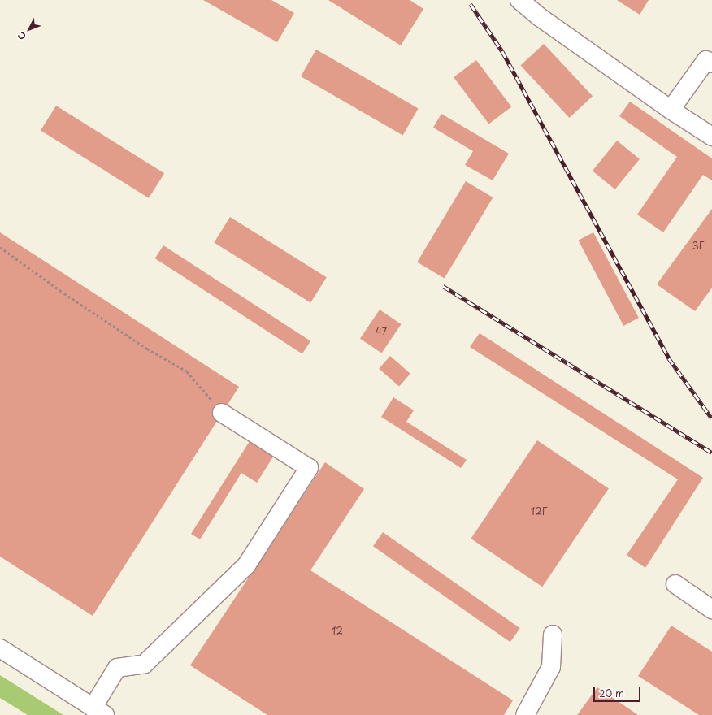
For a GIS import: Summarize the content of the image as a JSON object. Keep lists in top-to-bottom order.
{
  "house_numbers": [
    "3Г",
    "47",
    "12Г",
    "12"
  ],
  "scale_bar": "20 m",
  "north": "bottom left"
}
